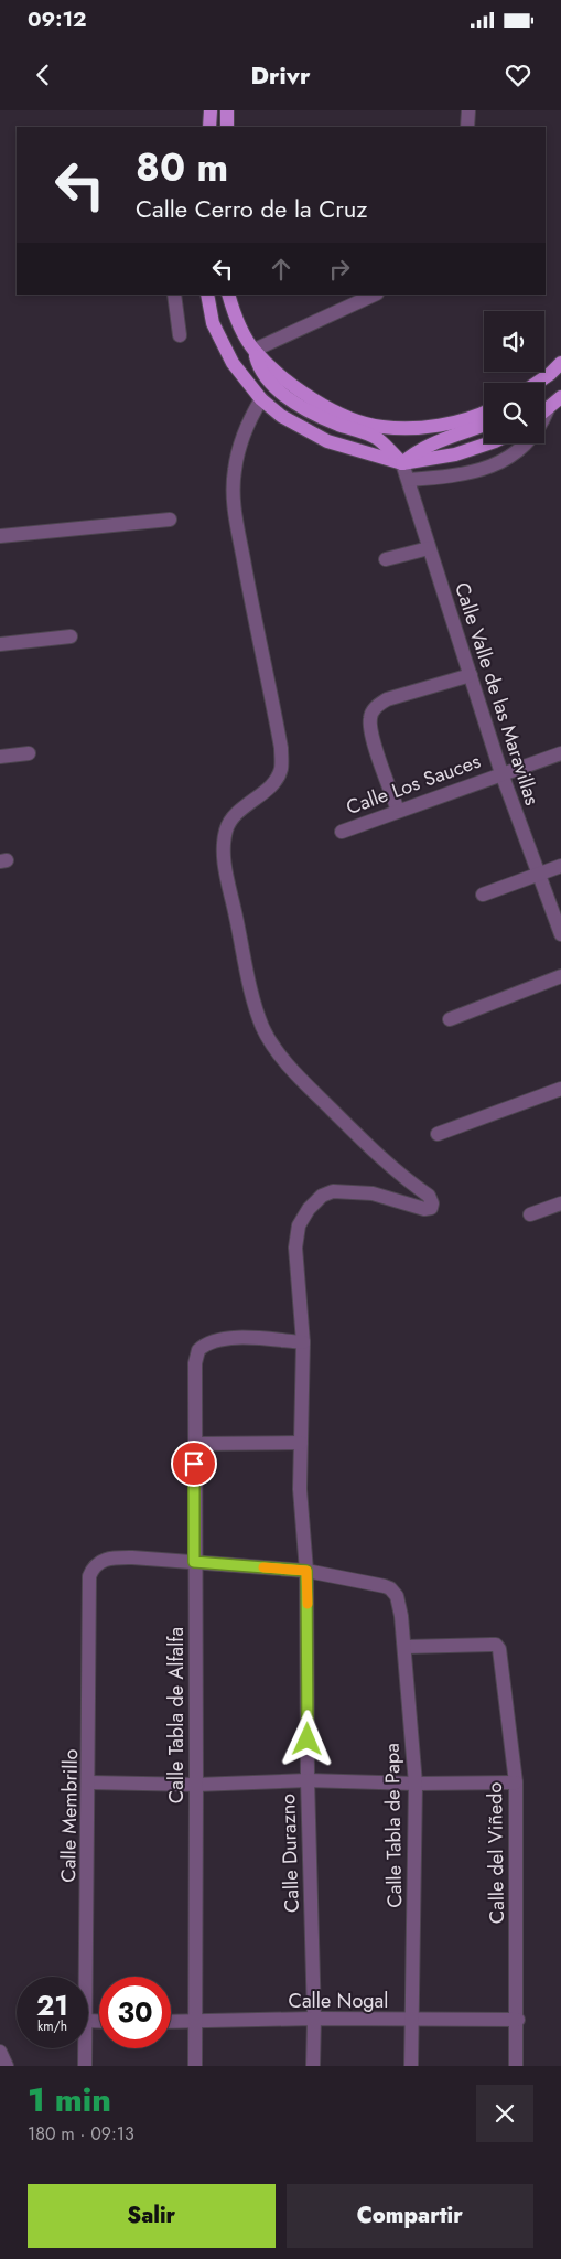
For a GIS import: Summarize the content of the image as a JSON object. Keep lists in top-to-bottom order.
{
  "streets": {
    "street": [
      "Calle Valle de las Maravillas",
      "Calle Los Sauces",
      "Calle Tabla de Alfalfa",
      "Calle Membrillo",
      "Calle Tabla de Papa",
      "Calle Durazno",
      "Calle del Viñedo",
      "Calle Nogal"
    ]
  },
  "crossings": [
    ["Calle Valle de las Maravillas", "Calle Los Sauces"],
    ["Calle Tabla de Alfalfa", "Calle Membrillo"],
    ["Calle Tabla de Alfalfa", "Calle Durazno"],
    ["Calle Tabla de Alfalfa", "Calle Nogal"],
    ["Calle Tabla de Papa", "Calle Durazno"],
    ["Calle Tabla de Papa", "Calle del Viñedo"],
    ["Calle Tabla de Papa", "Calle Nogal"],
    ["Calle Durazno", "Calle Nogal"],
    ["Calle del Viñedo", "Calle Nogal"]
  ],
  "page": {
    "status": "09:12",
    "header": "Drivr",
    "turn": ["80 m", "Calle Cerro de la Cruz"],
    "speed": "21 km/h",
    "limit": "30",
    "heading": ["1 min", "180 m · 09:13"],
    "buttons": ["Salir", "Compartir"]
  }
}
